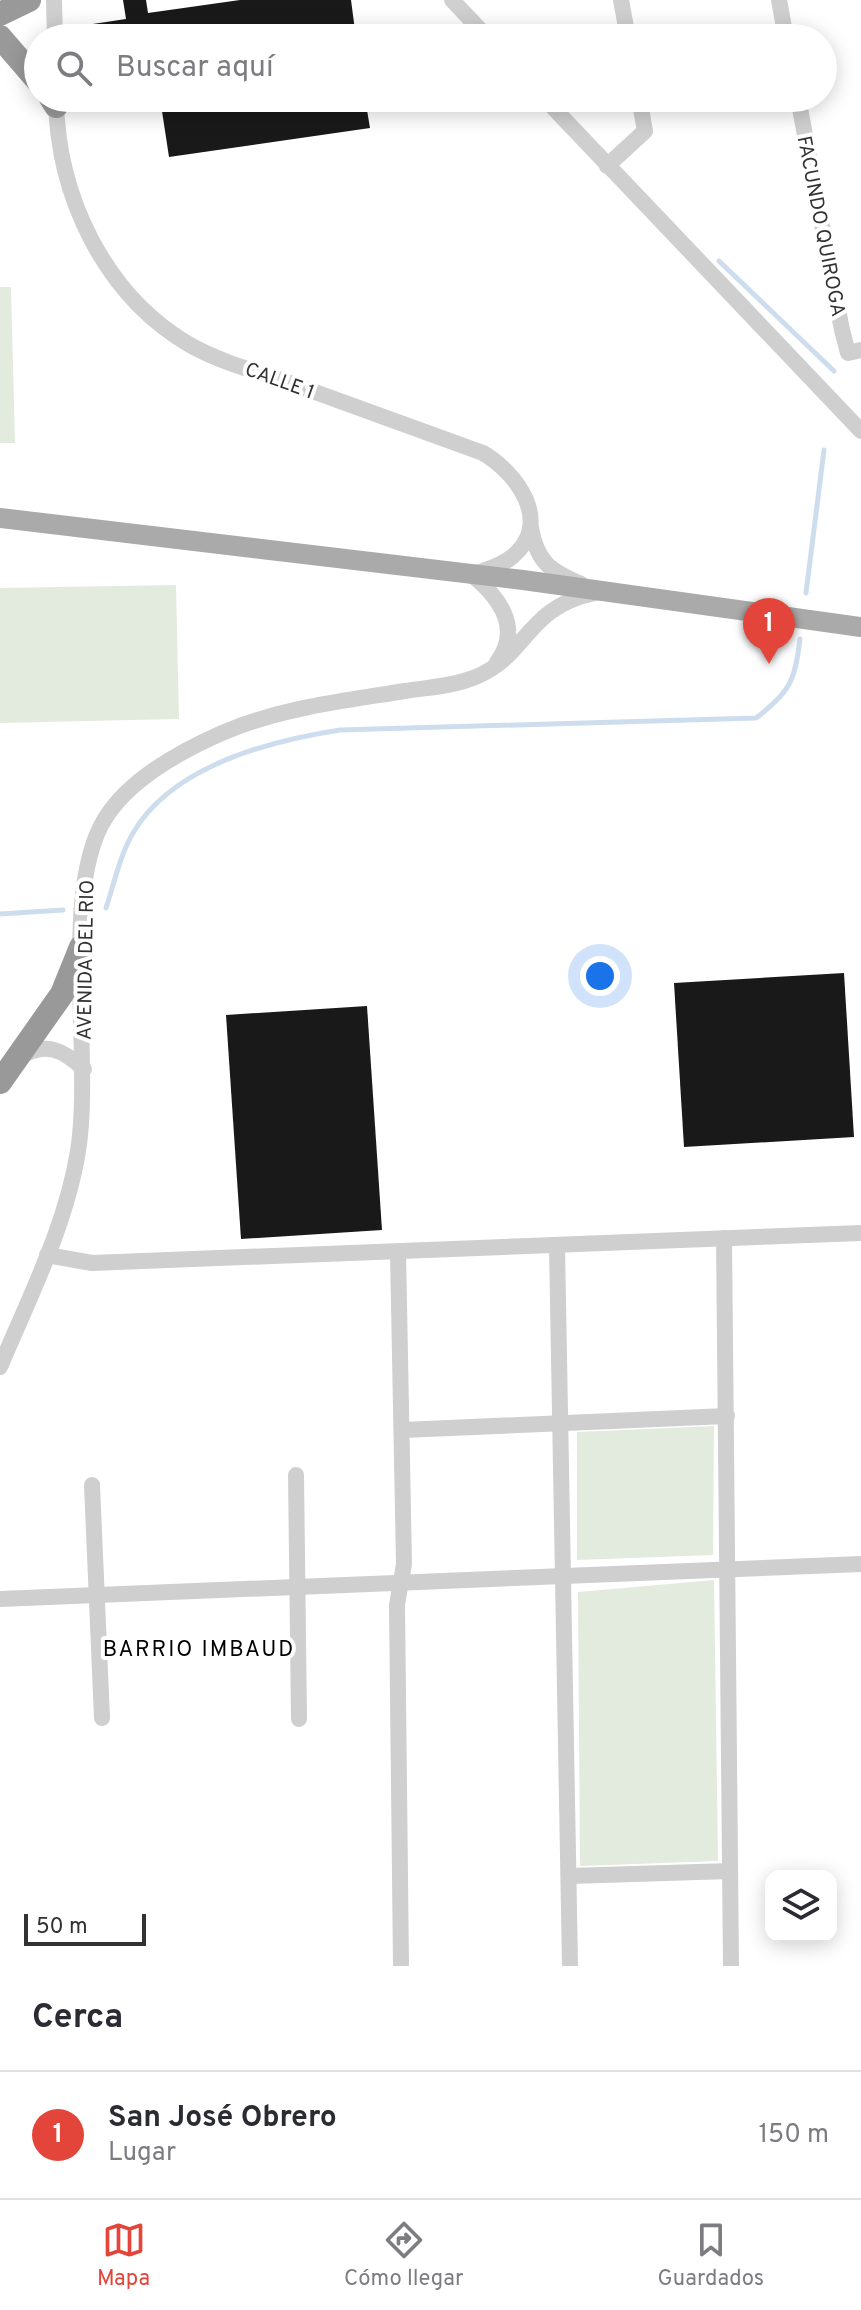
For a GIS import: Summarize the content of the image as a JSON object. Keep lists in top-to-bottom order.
{
  "streets": {
    "street": ["FACUNDO QUIROGA", "CALLE 1", "AVENIDA DEL RIO"]
  },
  "crossings": [
    ["CALLE 1", "AVENIDA DEL RIO"]
  ],
  "districts": ["BARRIO IMBAUD"],
  "scale_bar": "50 m",
  "page": {
    "search": "Buscar aquí",
    "pins": "1",
    "scale": "50 m",
    "heading": "Cerca",
    "list": [
      {
        "mark": "1",
        "name": "San José Obrero",
        "note": "Lugar",
        "value": "150 m"
      }
    ],
    "nav": ["Mapa", "Cómo llegar", "Guardados"]
  }
}
